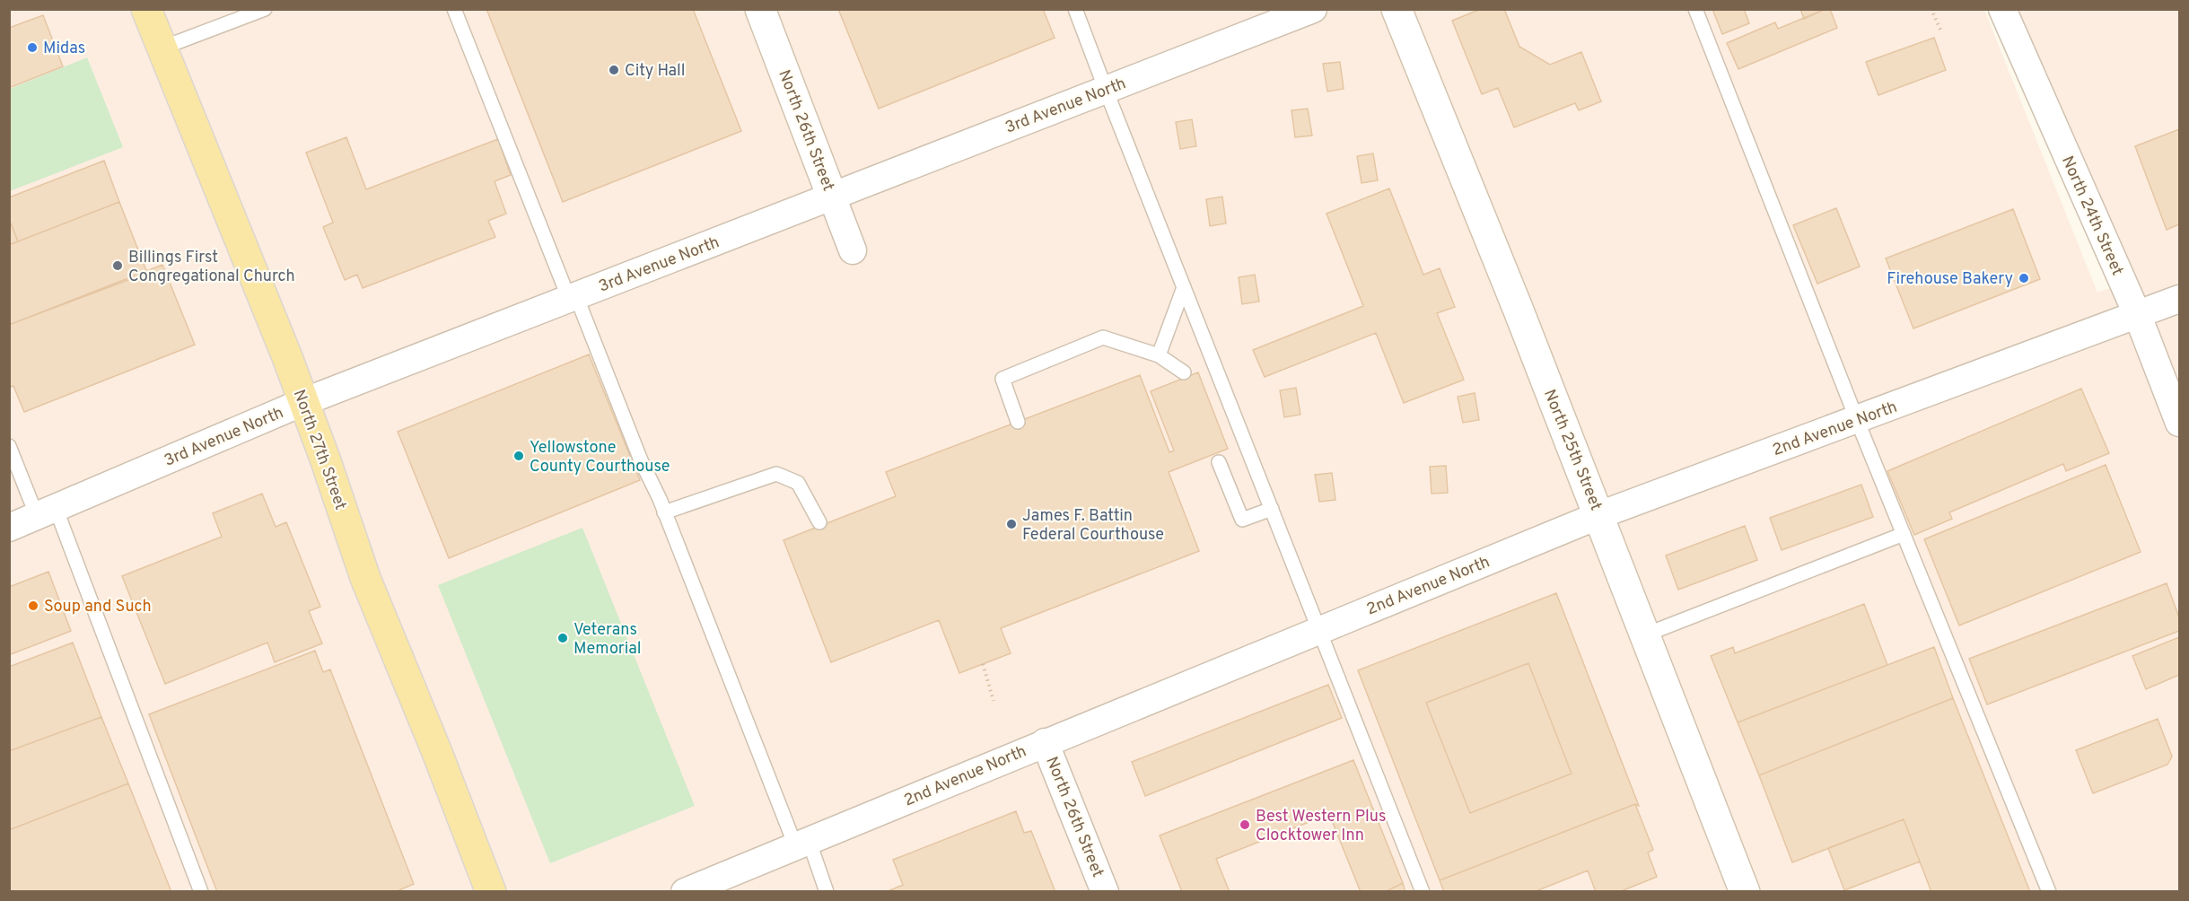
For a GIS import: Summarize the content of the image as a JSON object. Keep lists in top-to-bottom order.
{
  "streets": {
    "main road": ["North 27th Street"],
    "street": [
      "3rd Avenue North",
      "North 26th Street",
      "North 24th Street",
      "2nd Avenue North",
      "North 25th Street"
    ]
  },
  "crossings": [
    ["3rd Avenue North", "North 26th Street"],
    ["3rd Avenue North", "North 27th Street"],
    ["North 26th Street", "2nd Avenue North"],
    ["North 24th Street", "2nd Avenue North"],
    ["2nd Avenue North", "North 25th Street"]
  ],
  "places": [
    "Midas",
    "City Hall",
    "Billings First Congregational Church",
    "Firehouse Bakery",
    "Yellowstone County Courthouse",
    "James F. Battin Federal Courthouse",
    "Soup and Such",
    "Veterans Memorial",
    "Best Western Plus Clocktower Inn"
  ]
}
